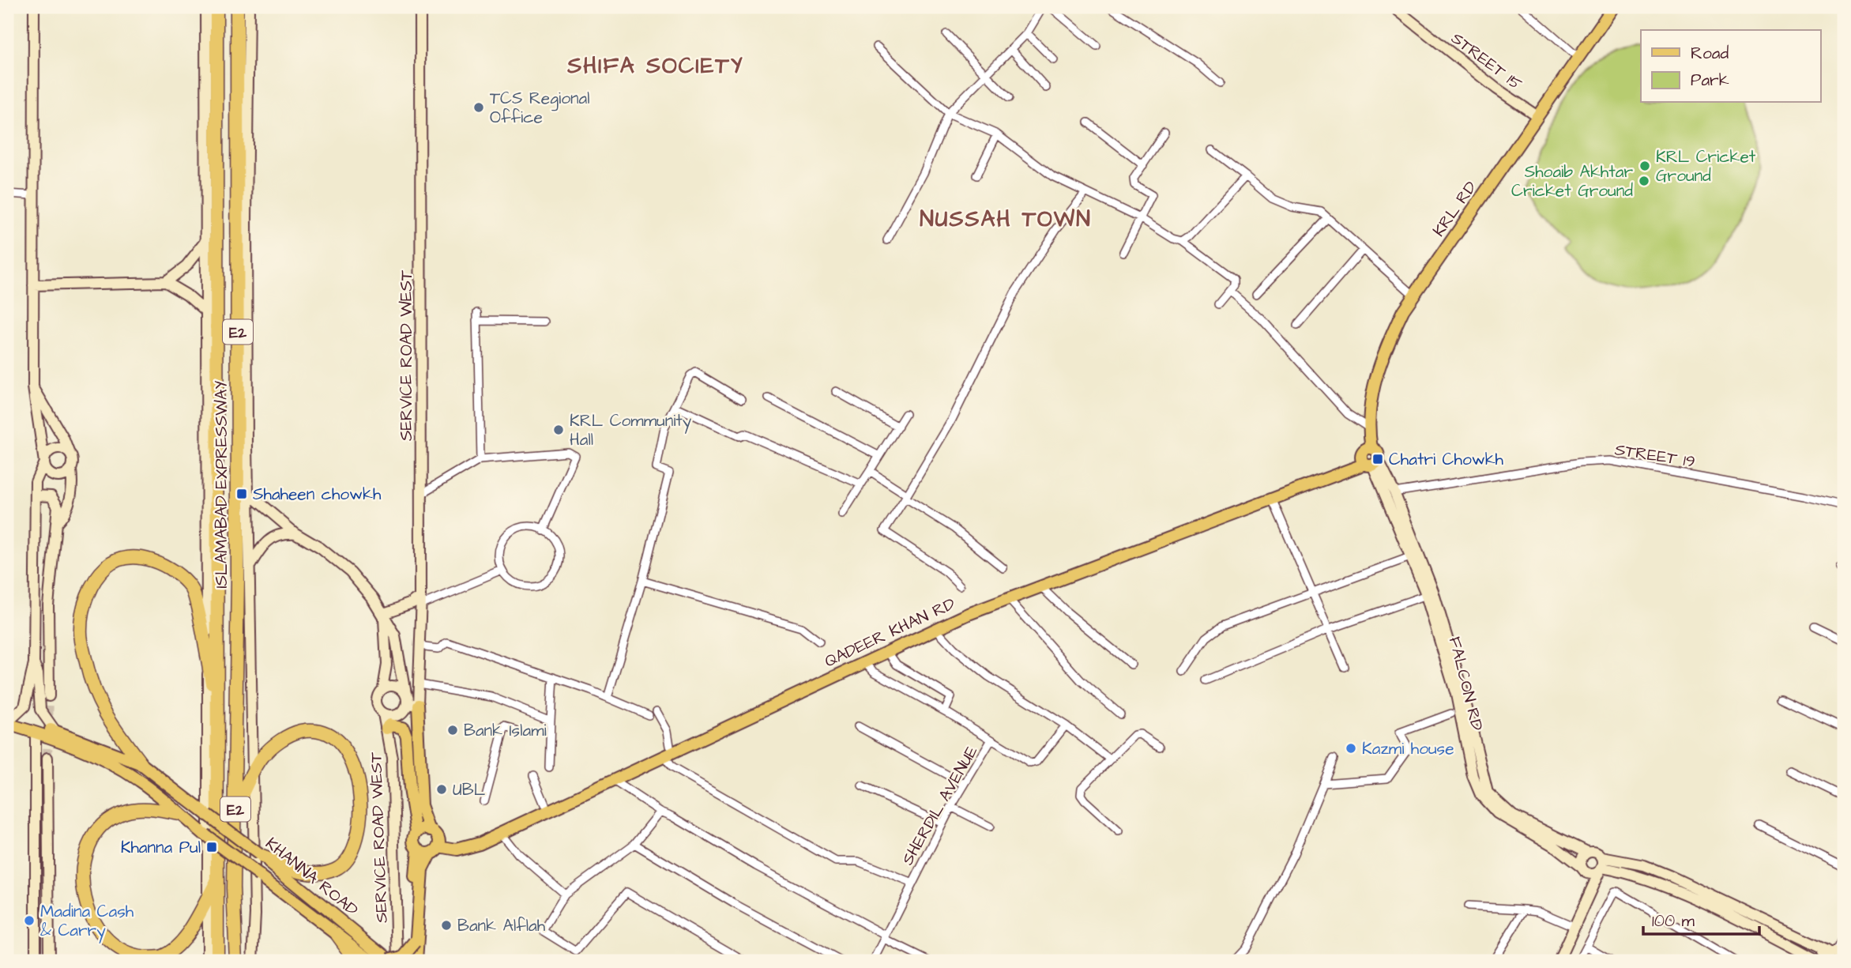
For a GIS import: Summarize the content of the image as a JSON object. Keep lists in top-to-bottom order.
{
  "streets": {
    "highway": ["E2", "ISLAMABAD EXPRESSWAY"],
    "main road": ["KRL RD", "QADEER KHAN RD", "KHANNA ROAD"],
    "street": [
      "STREET 15",
      "SERVICE ROAD WEST",
      "STREET 19",
      "FALCON RD",
      "SHERDIL AVENUE"
    ]
  },
  "crossings": [
    ["STREET 15", "KRL RD"],
    ["KRL RD", "QADEER KHAN RD"],
    ["KRL RD", "FALCON RD"],
    ["SERVICE ROAD WEST", "KHANNA ROAD"],
    ["STREET 19", "FALCON RD"],
    ["QADEER KHAN RD", "FALCON RD"],
    ["QADEER KHAN RD", "SHERDIL AVENUE"]
  ],
  "districts": ["SHIFA SOCIETY", "NUSSAH TOWN"],
  "places": {
    "other": [
      "TCS Regional Office",
      "KRL Cricket Ground",
      "Shoaib Akhtar Cricket Ground",
      "KRL Community Hall",
      "Bank Islami",
      "Kazmi house",
      "UBL",
      "Madina Cash & Carry",
      "Bank Alflah"
    ],
    "transit": ["Chatri Chowkh", "Shaheen chowkh", "Khanna Pul"]
  },
  "legend": ["Road", "Park"],
  "scale_bar": "100 m"
}
